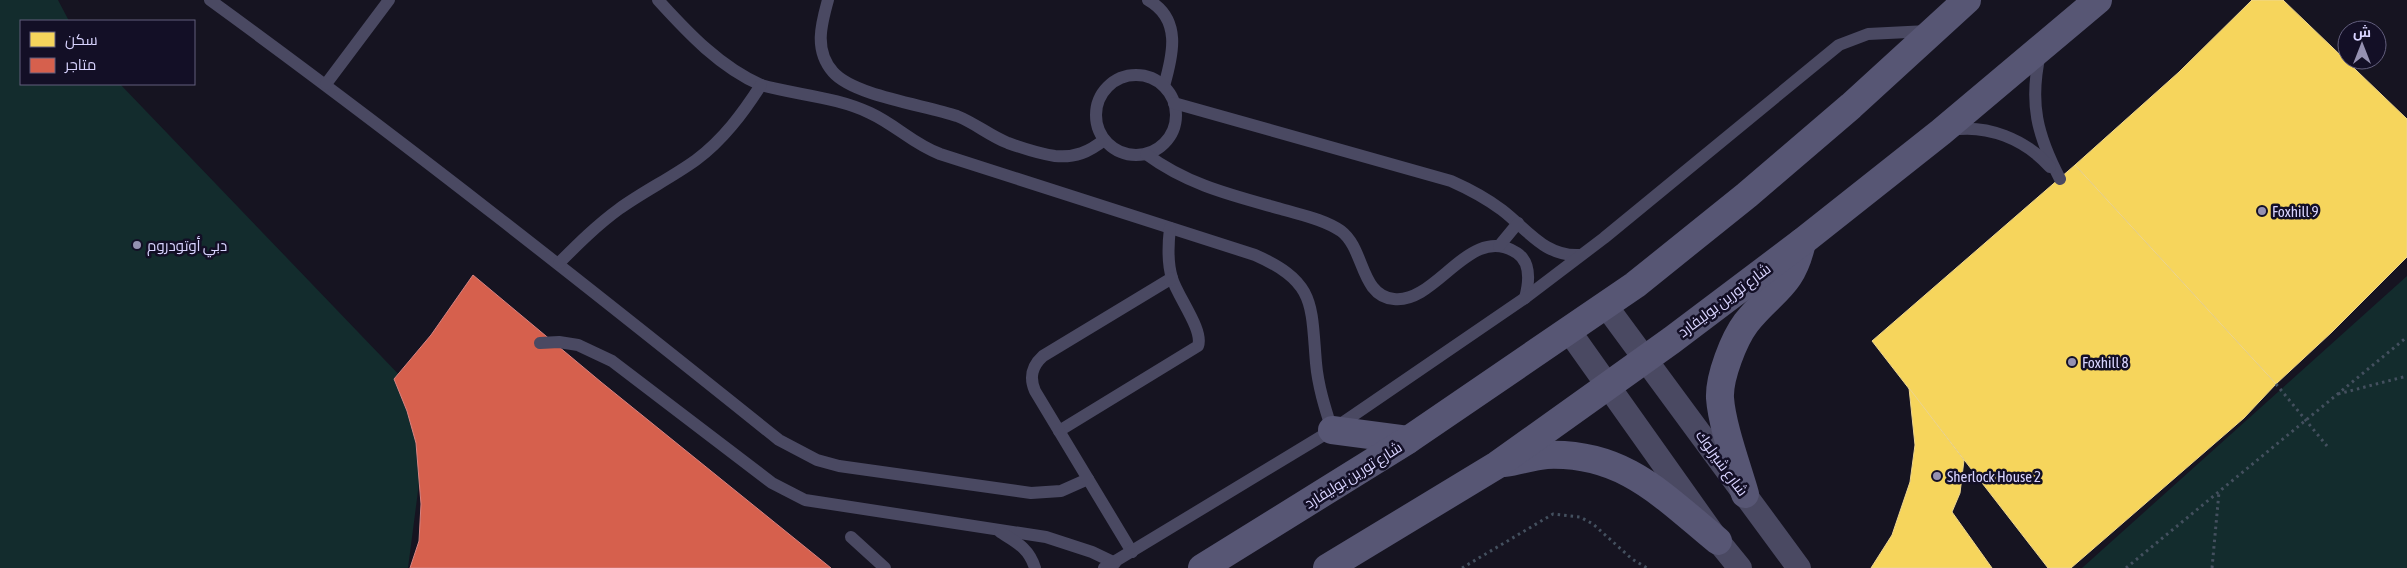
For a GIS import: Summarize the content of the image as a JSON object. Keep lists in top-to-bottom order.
{
  "streets": {
    "main road": ["شارع تورين بوليفارد"],
    "street": ["شارع شيرلوك"]
  },
  "crossings": [
    ["شارع تورين بوليفارد", "شارع شيرلوك"]
  ],
  "places": [
    "Foxhill 9",
    "دبي أوتودروم",
    "Foxhill 8",
    "Sherlock House 2"
  ],
  "legend": ["سكن", "متاجر"],
  "north": "top"
}
